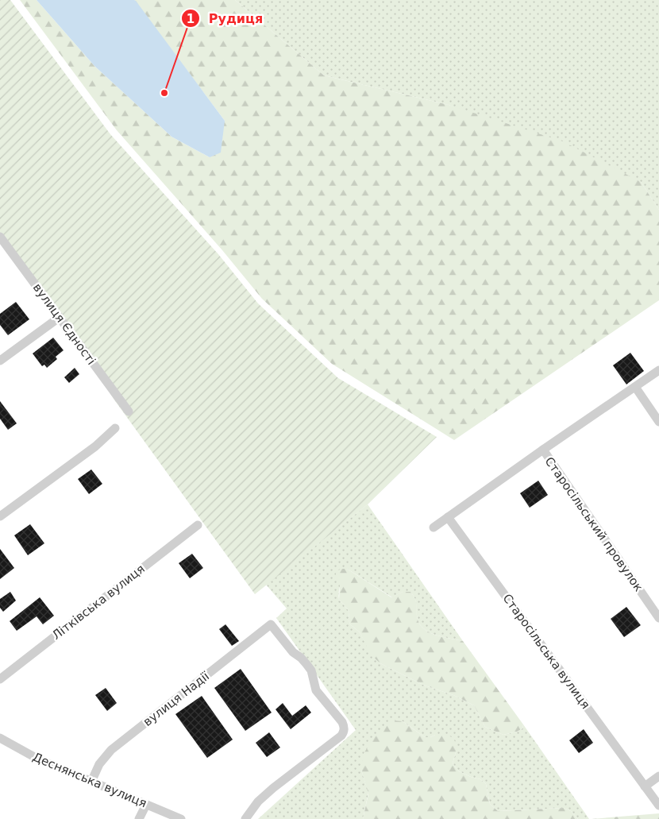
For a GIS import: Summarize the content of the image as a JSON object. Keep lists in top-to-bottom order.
{
  "streets": {
    "street": [
      "вулиця Єдності",
      "Старосільський провулок",
      "Літківська вулиця",
      "Старосільська вулиця",
      "вулиця Надії",
      "Деснянська вулиця"
    ]
  },
  "crossings": [
    ["вулиця Надії", "Деснянська вулиця"]
  ],
  "places": ["Рудиця"]
}
